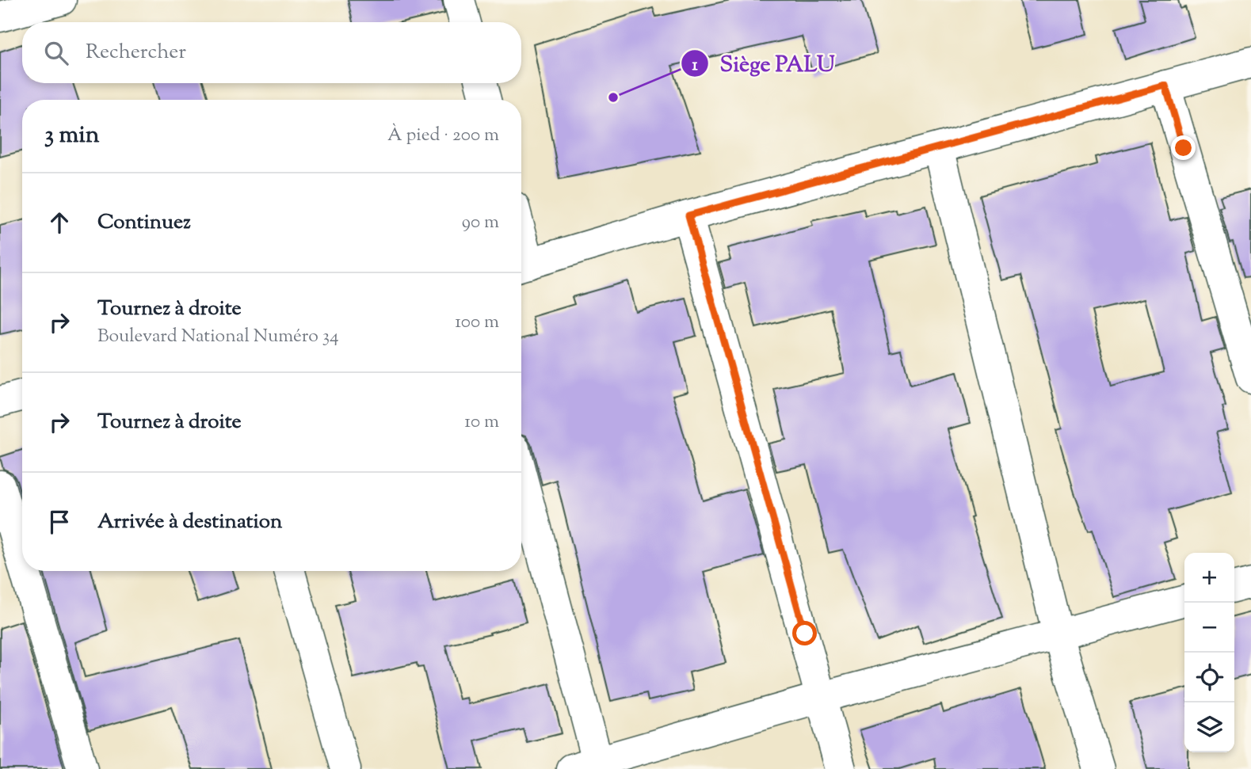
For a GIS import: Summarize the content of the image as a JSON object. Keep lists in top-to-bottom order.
{
  "places": ["Siège PALU"],
  "page": {
    "search": "Rechercher",
    "heading": ["3 min", "À pied · 200 m"],
    "list": [
      ["Continuez", "90 m"],
      ["Tournez à droite", "Boulevard National Numéro 34", "100 m"],
      ["Tournez à droite", "10 m"],
      "Arrivée à destination"
    ],
    "map_buttons": ["+", "−"]
  }
}
